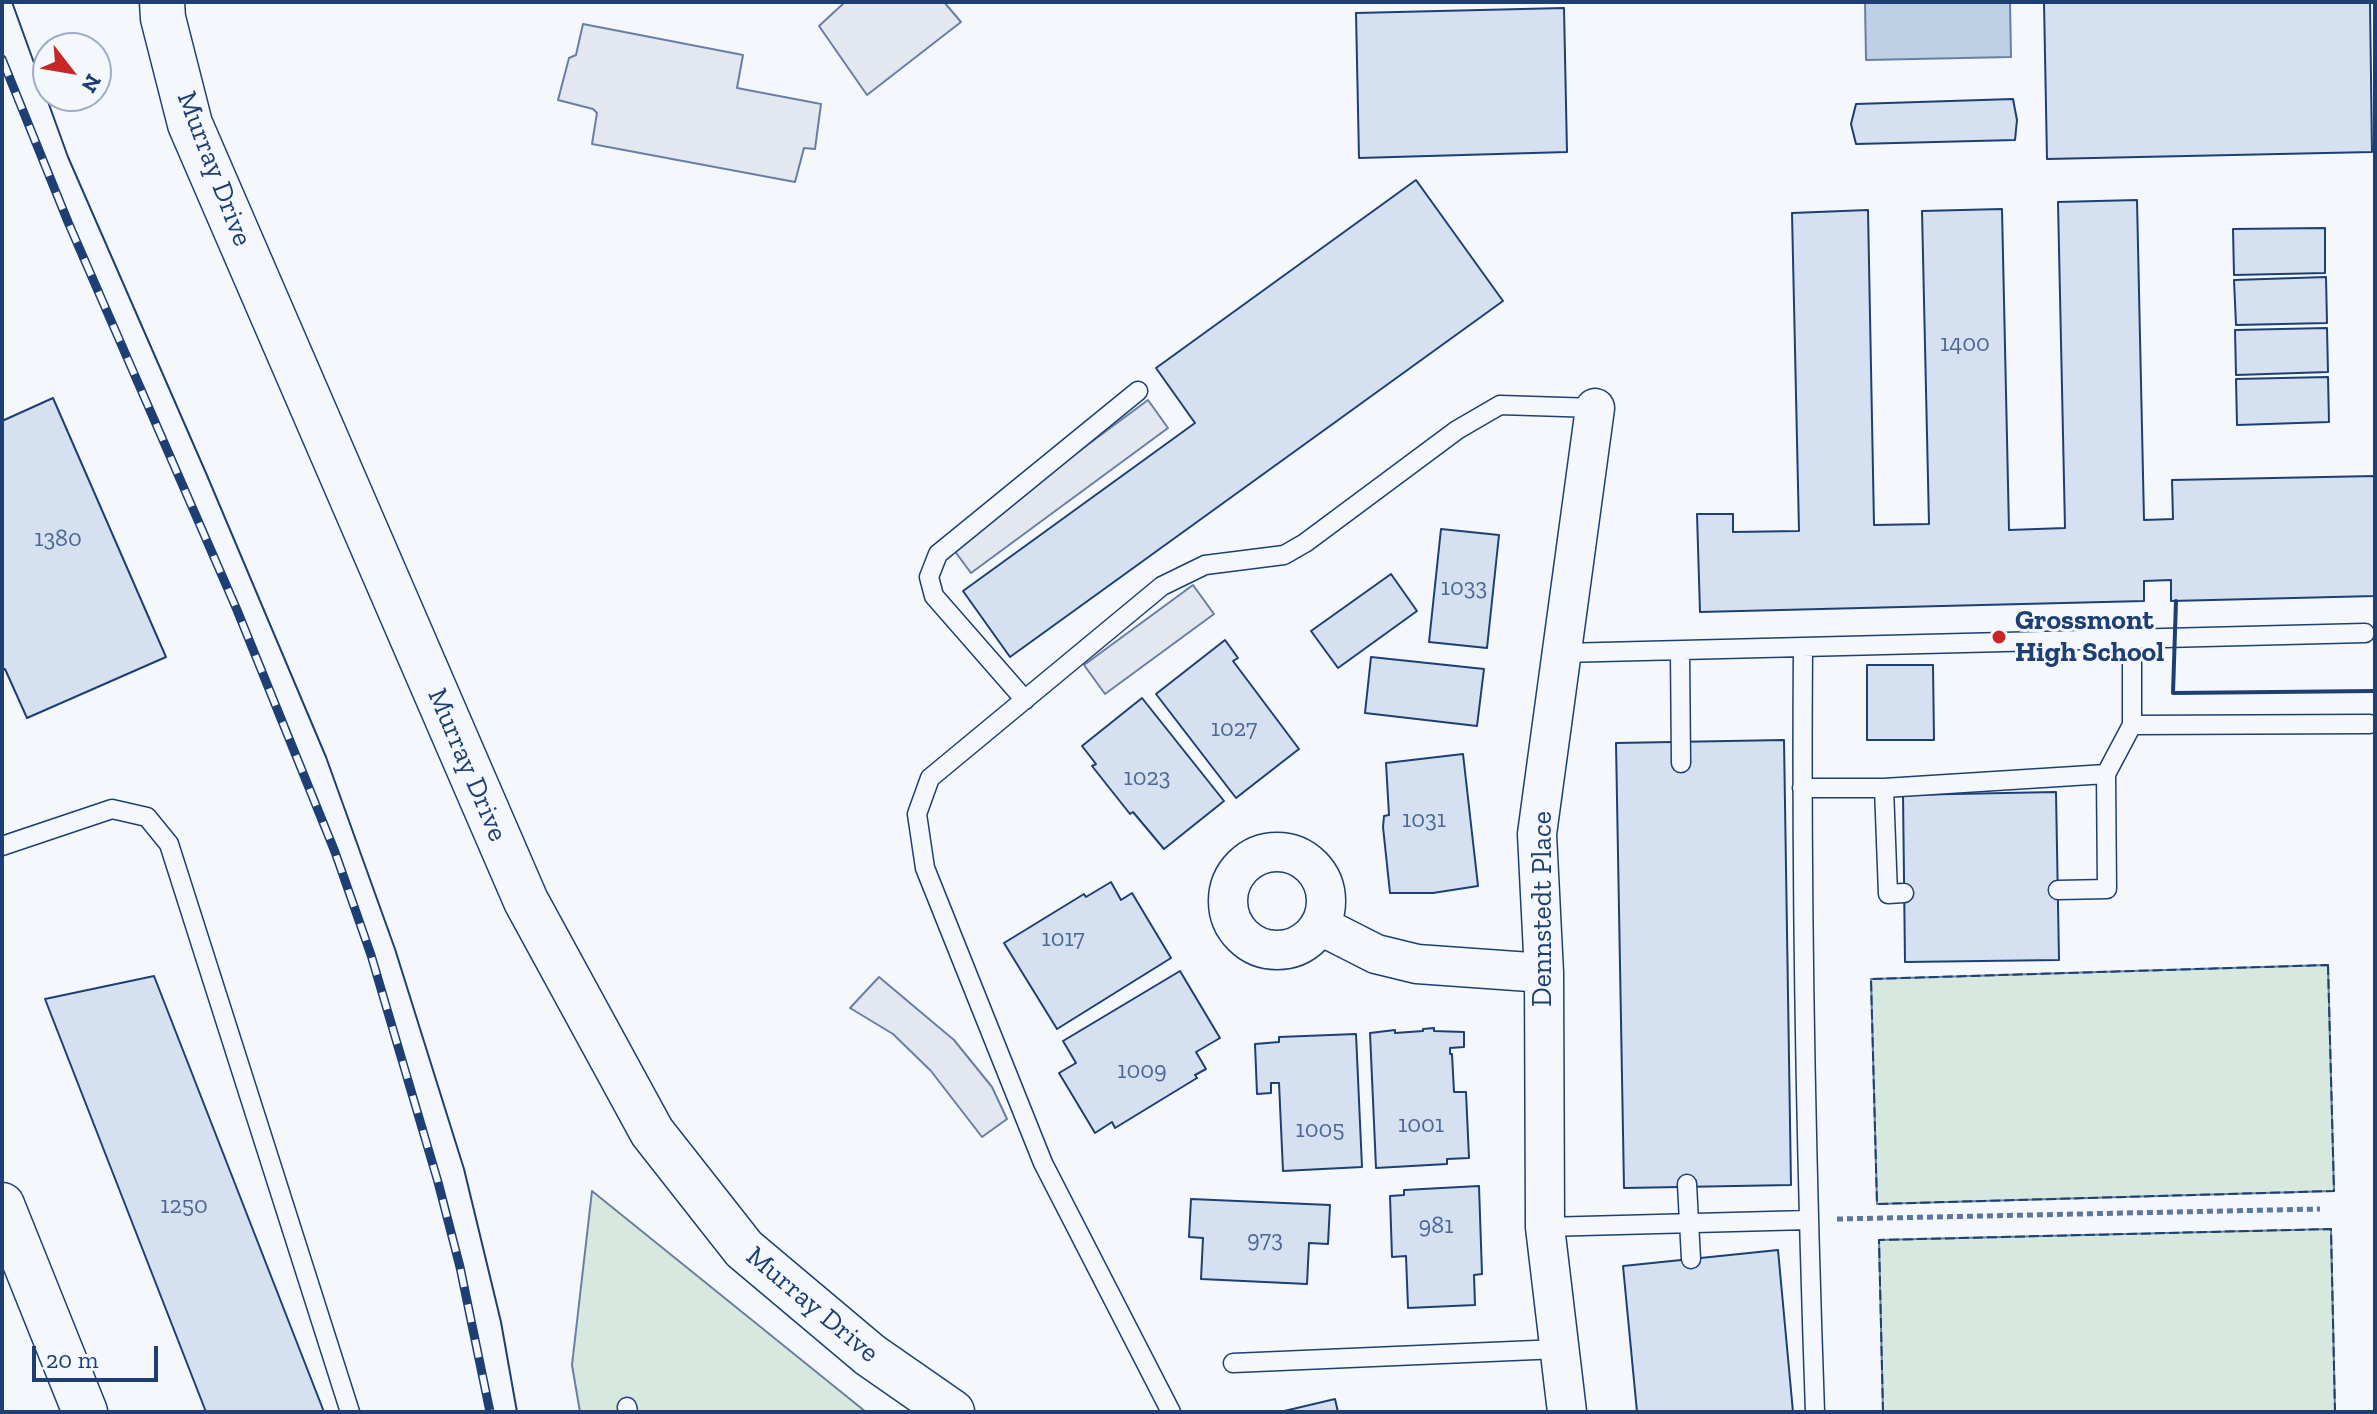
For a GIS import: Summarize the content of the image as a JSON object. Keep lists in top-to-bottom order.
{
  "streets": {
    "street": ["Murray Drive", "Dennstedt Place"]
  },
  "places": ["Grossmont High School"],
  "house_numbers": [
    "1400",
    "1380",
    "1033",
    "1027",
    "1023",
    "1031",
    "1017",
    "1009",
    "1001",
    "1005",
    "1250",
    "981",
    "973"
  ],
  "scale_bar": "20 m",
  "north": "bottom right"
}
